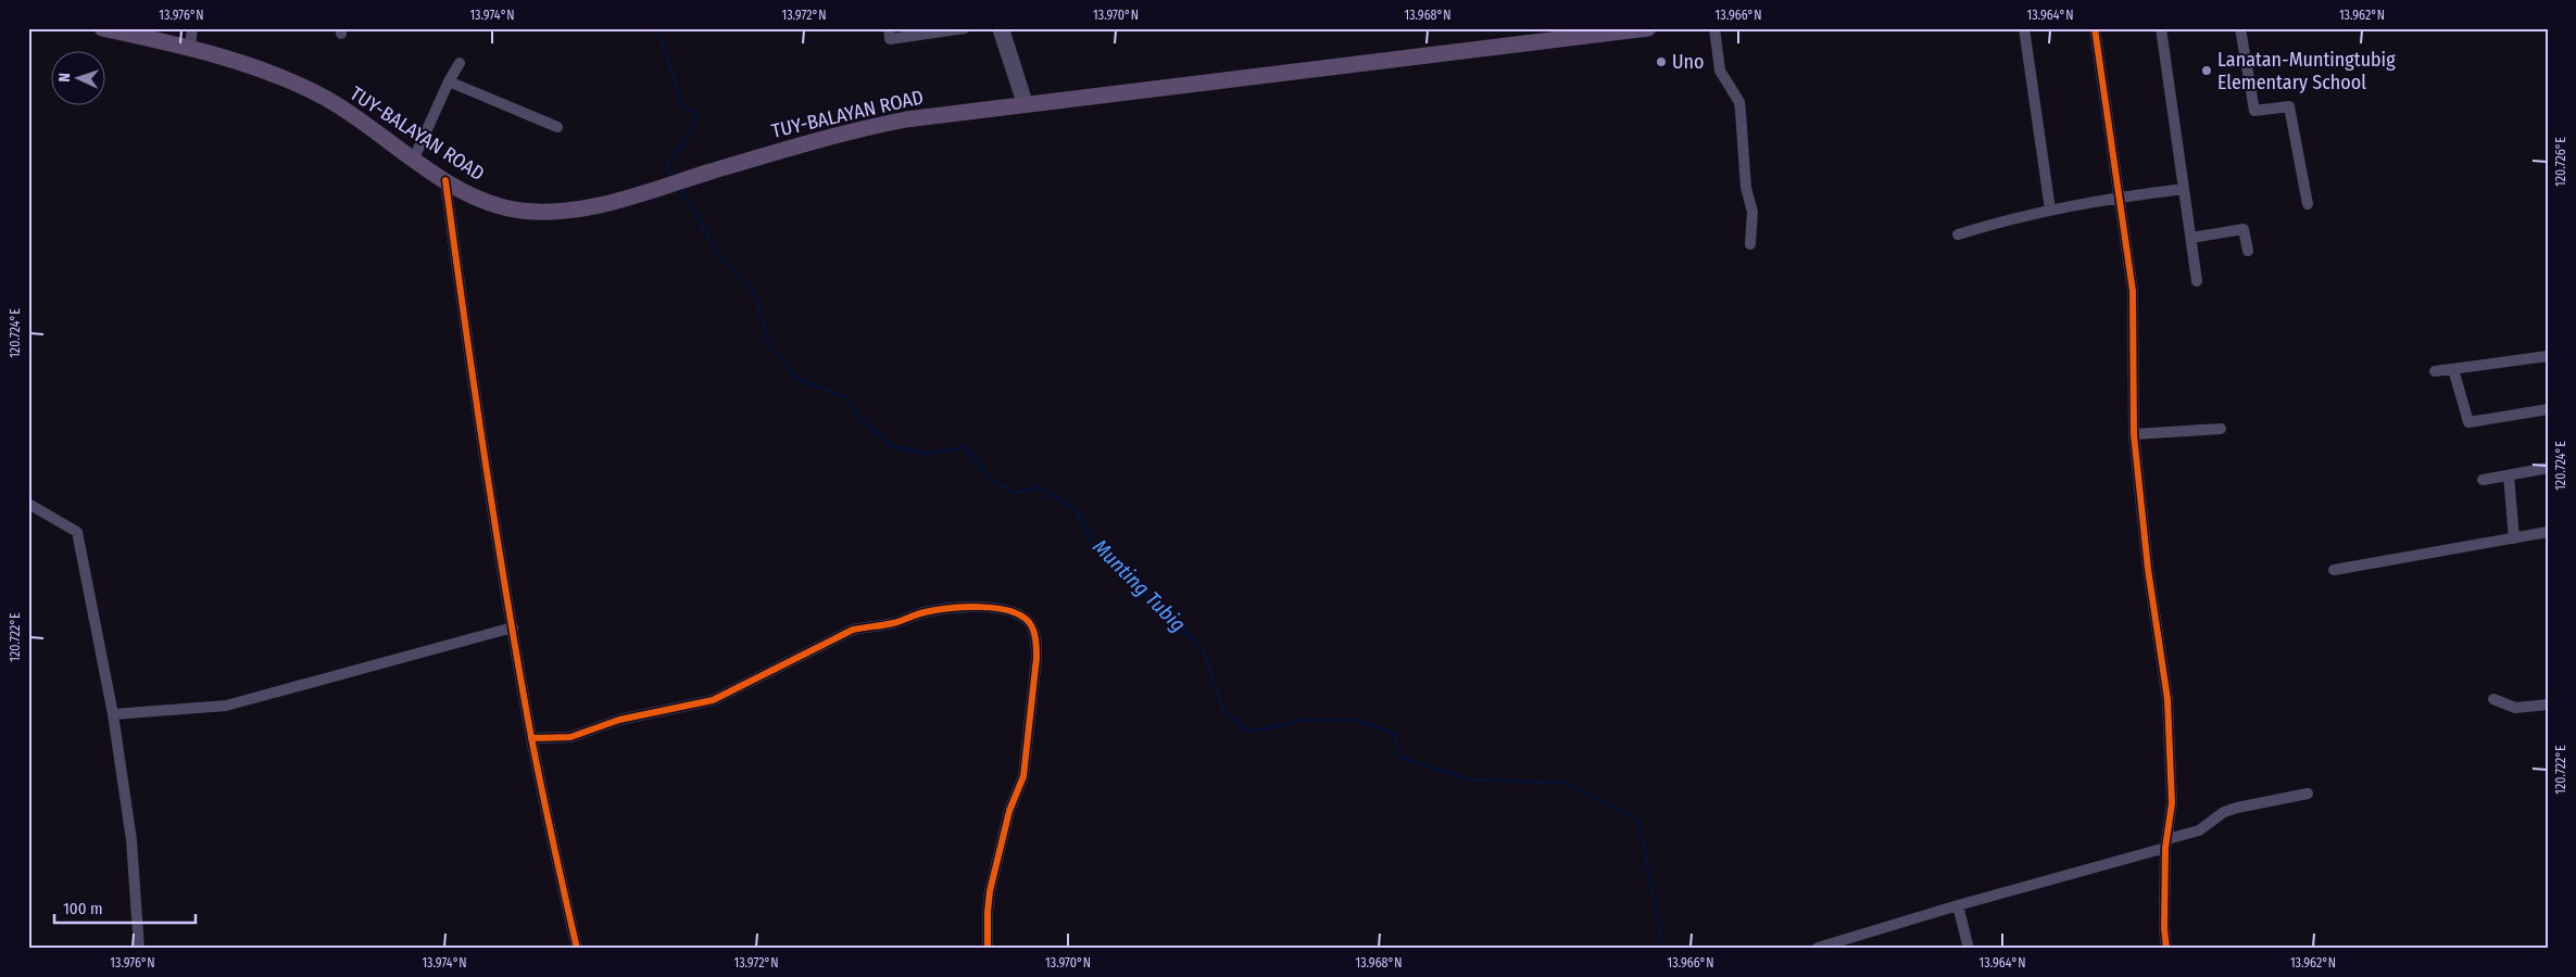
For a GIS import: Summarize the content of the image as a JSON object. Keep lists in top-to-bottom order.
{
  "streets": {
    "main road": ["TUY-BALAYAN ROAD"]
  },
  "water": ["Munting Tubig"],
  "places": ["Uno", "Lanatan-Muntingtubig Elementary School"],
  "scale_bar": "100 m",
  "north": "left",
  "coordinates": [
    "13.976°N",
    "13.974°N",
    "13.972°N",
    "13.970°N",
    "13.968°N",
    "13.966°N",
    "13.964°N",
    "13.962°N",
    "120.726°E",
    "120.724°E",
    "120.722°E"
  ]
}
